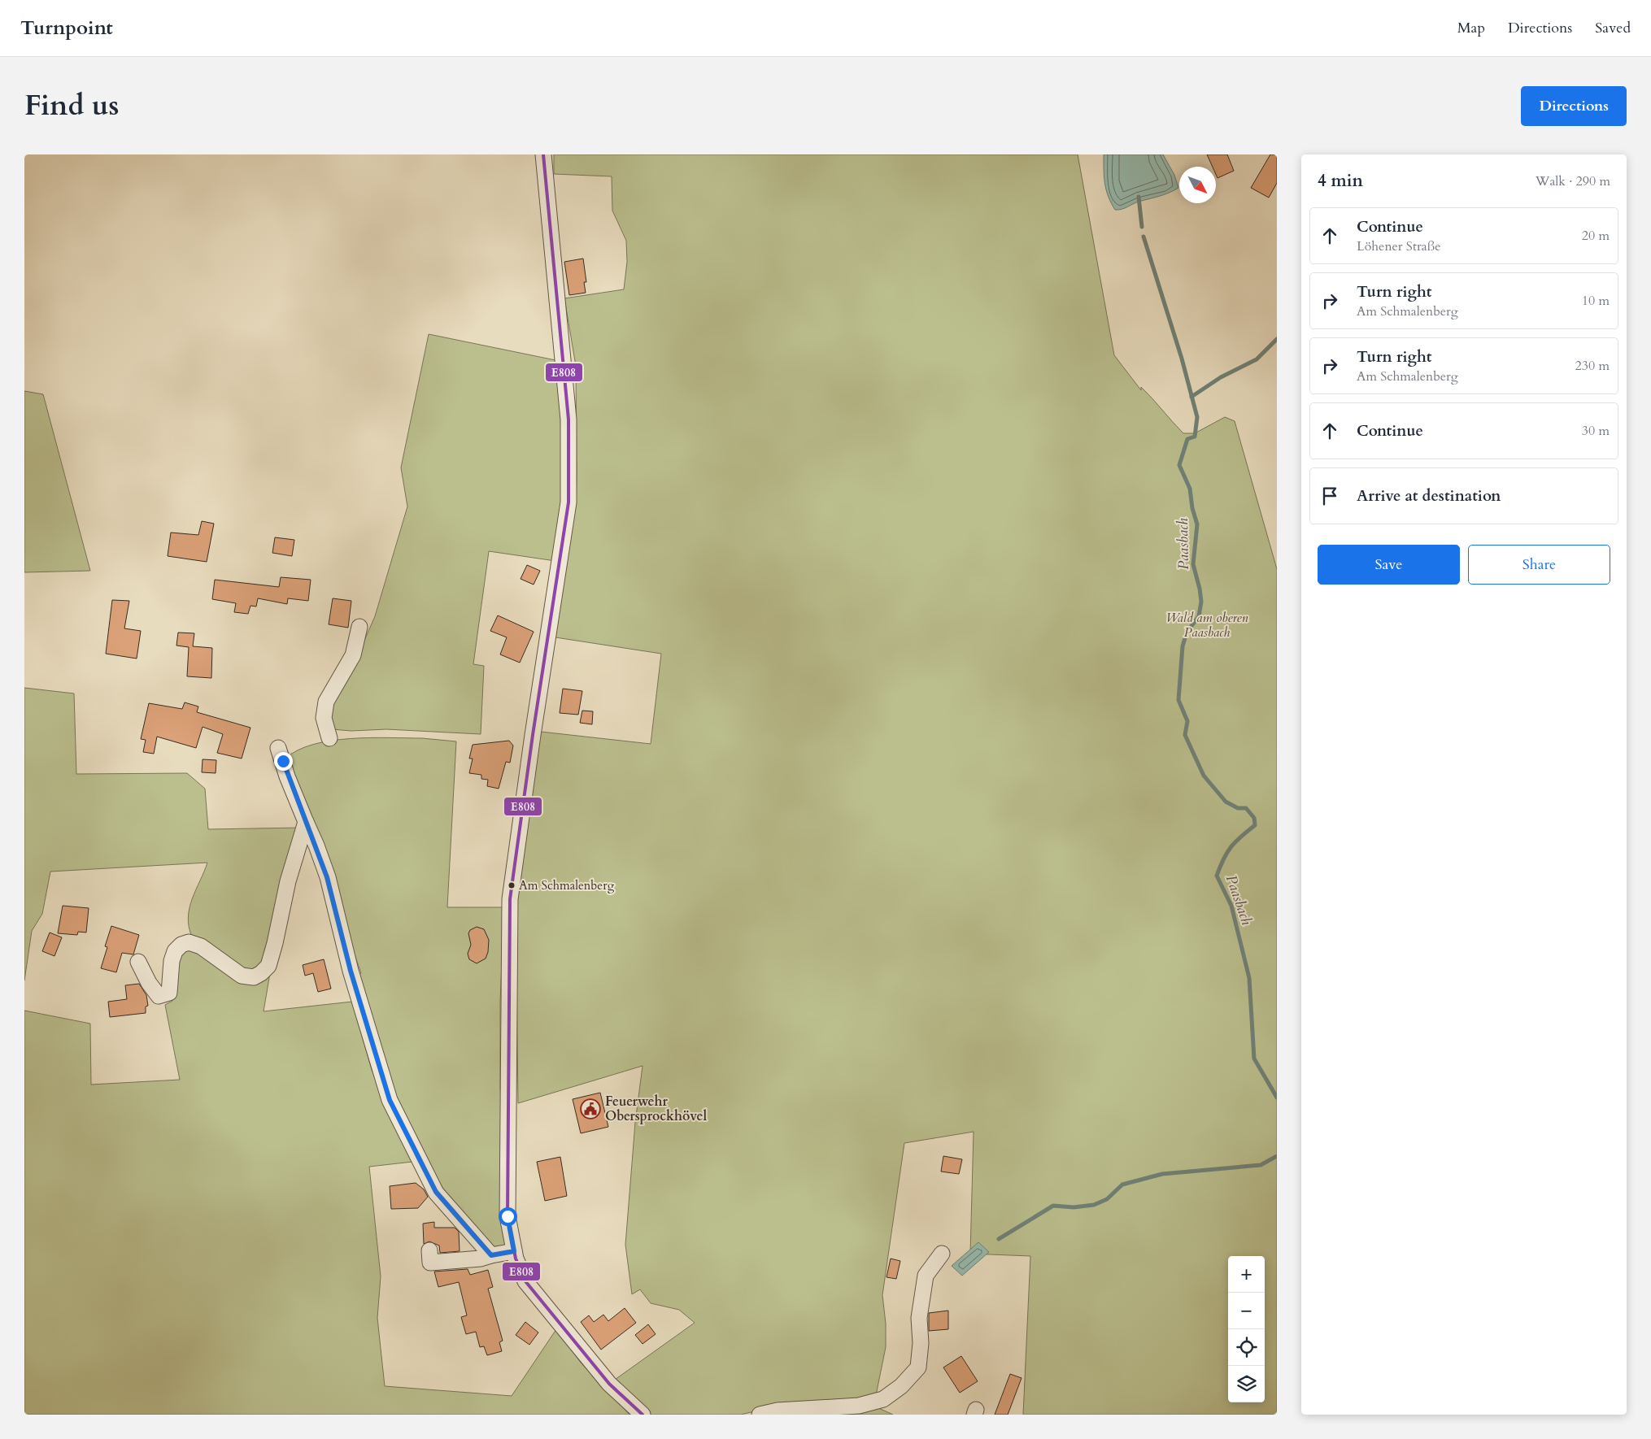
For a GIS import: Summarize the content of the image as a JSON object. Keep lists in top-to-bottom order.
{
  "water": ["Paasbach"],
  "parks": ["Wald am oberen Paasbach"],
  "places": {
    "other": ["Am Schmalenberg"],
    "public building": ["Feuerwehr Obersprockhövel"]
  },
  "lines": ["transit line E808"],
  "north": "bottom right",
  "page": {
    "header": "Turnpoint",
    "nav": ["Map", "Directions", "Saved"],
    "title": "Find us",
    "buttons": [
      "Directions",
      ["Save", "Share"]
    ],
    "heading": ["4 min", "Walk · 290 m"],
    "list": [
      ["Continue", "Löhener Straße", "20 m"],
      ["Turn right", "Am Schmalenberg", "10 m"],
      ["Turn right", "Am Schmalenberg", "230 m"],
      ["Continue", "30 m"],
      "Arrive at destination"
    ],
    "map_buttons": ["+", "−"]
  }
}
